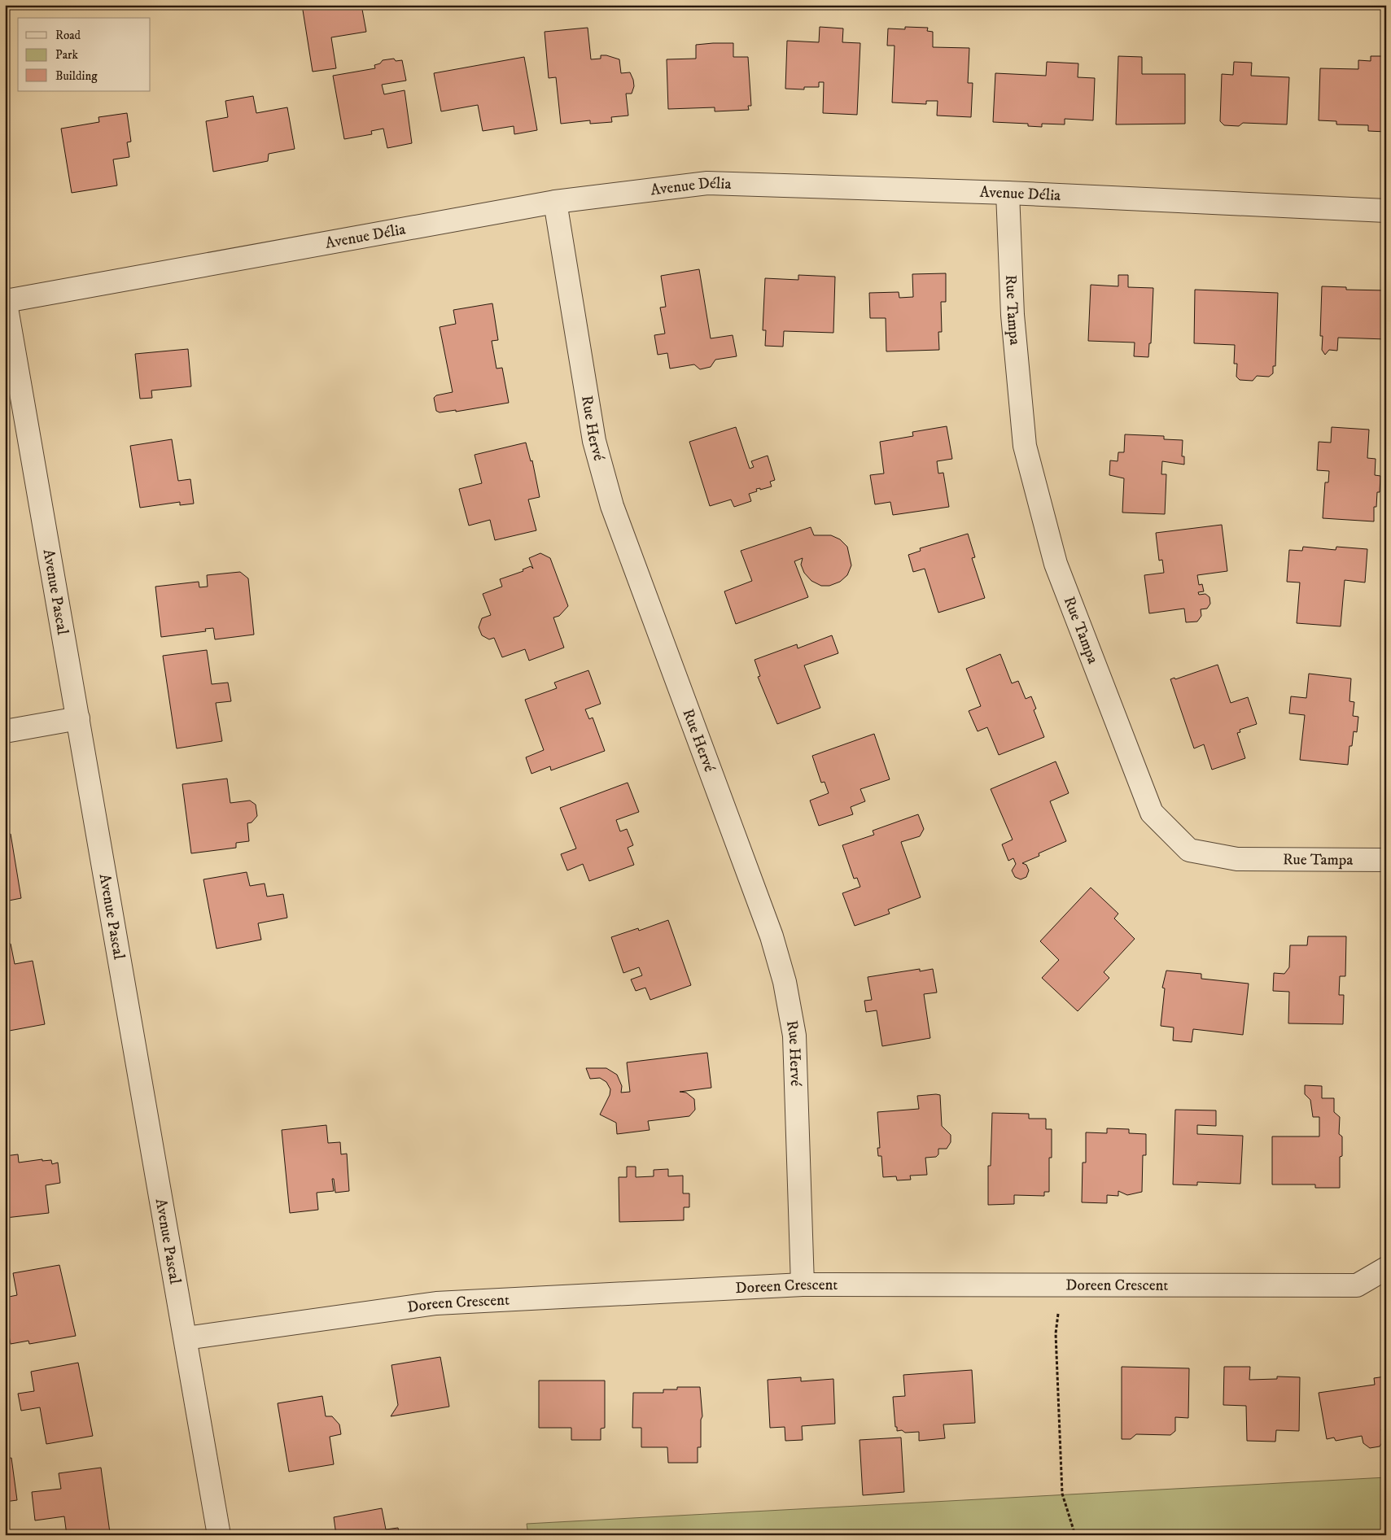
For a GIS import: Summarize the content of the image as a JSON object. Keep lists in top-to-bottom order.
{
  "streets": {
    "street": [
      "Avenue Délia",
      "Rue Tampa",
      "Rue Hervé",
      "Avenue Pascal",
      "Doreen Crescent"
    ]
  },
  "crossings": [
    ["Avenue Délia", "Rue Tampa"],
    ["Avenue Délia", "Rue Hervé"],
    ["Avenue Délia", "Avenue Pascal"],
    ["Rue Hervé", "Doreen Crescent"],
    ["Avenue Pascal", "Doreen Crescent"]
  ],
  "legend": ["Road", "Park", "Building"]
}
